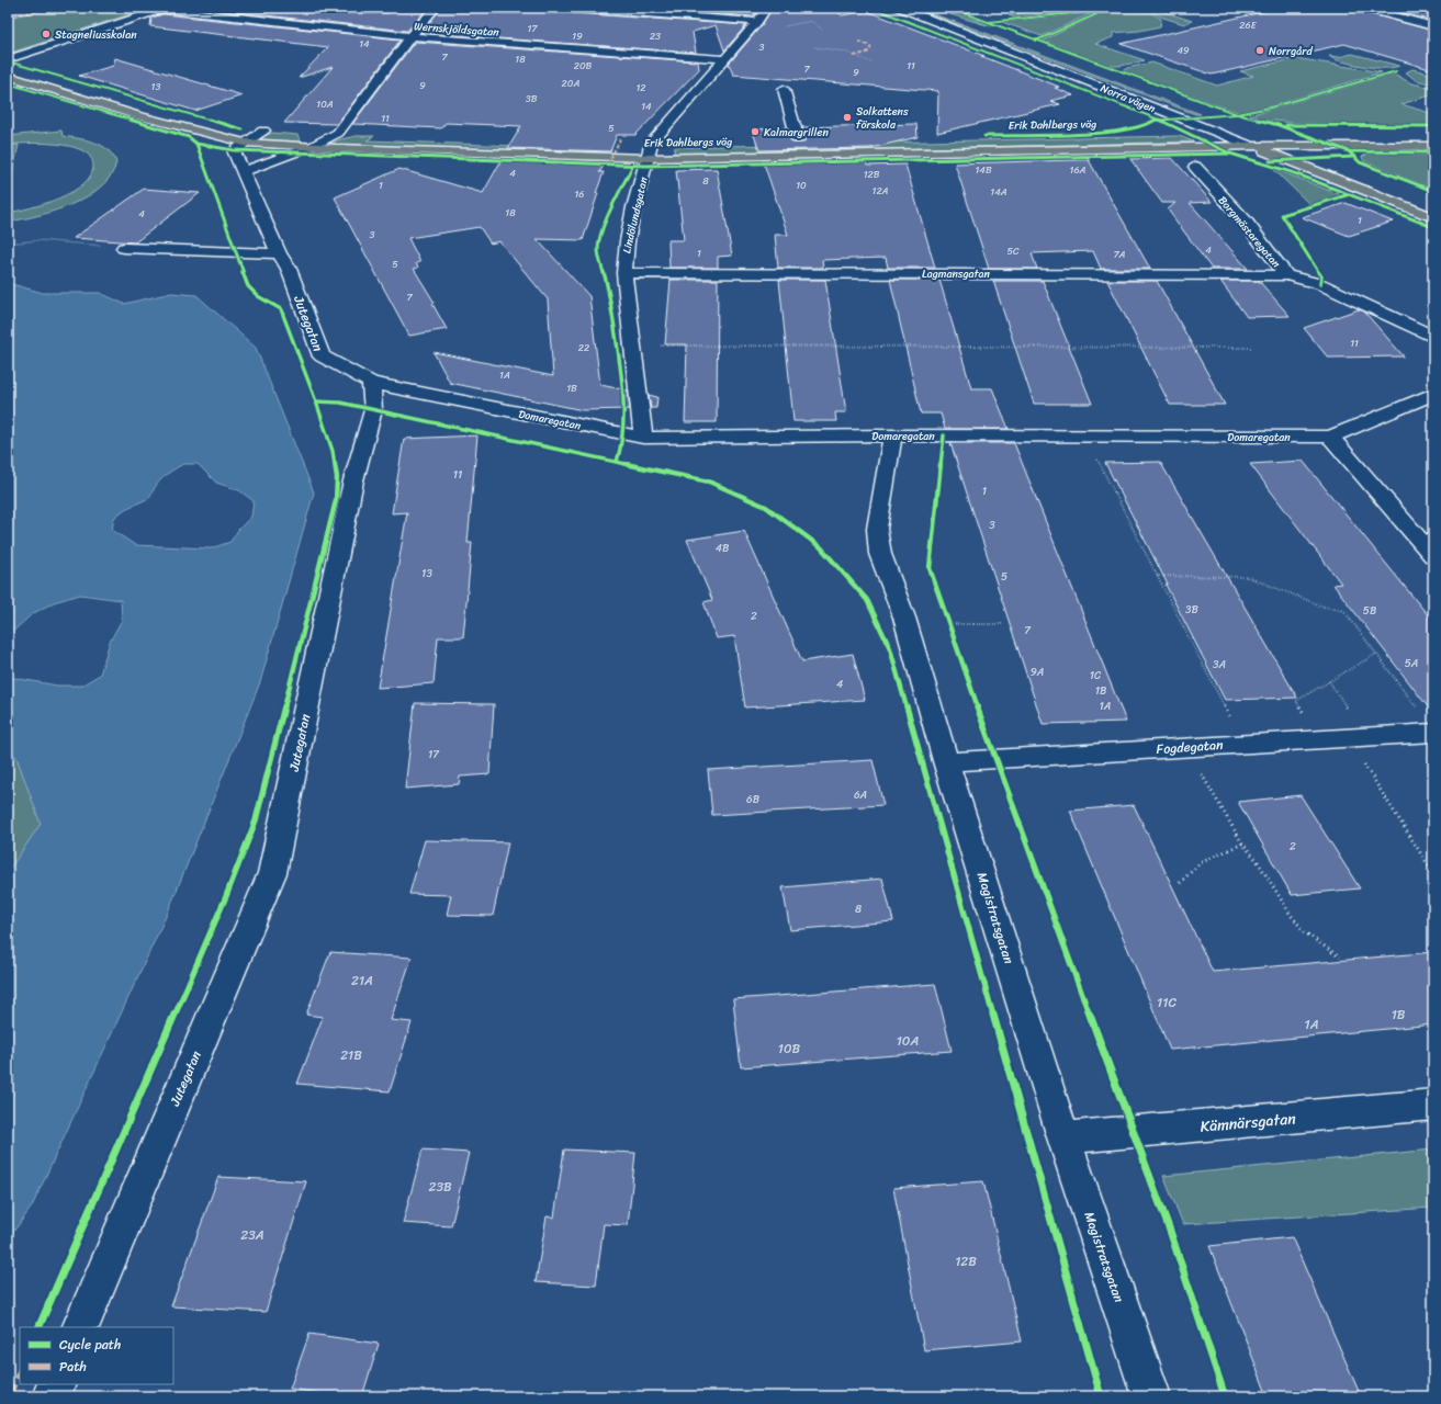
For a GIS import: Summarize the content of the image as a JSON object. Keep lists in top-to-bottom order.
{
  "streets": {
    "main road": ["Norra vägen", "Erik Dahlbergs väg"],
    "street": [
      "Wernskjöldsgatan",
      "Lindölundsgatan",
      "Borgmästaregatan",
      "Lagmansgatan",
      "Jutegatan",
      "Domaregatan",
      "Fogdegatan",
      "Magistratsgatan",
      "Kämnärsgatan"
    ]
  },
  "crossings": [
    ["Wernskjöldsgatan", "Lindölundsgatan"],
    ["Norra vägen", "Erik Dahlbergs väg"],
    ["Erik Dahlbergs väg", "Lindölundsgatan"],
    ["Erik Dahlbergs väg", "Jutegatan"],
    ["Lindölundsgatan", "Lagmansgatan"],
    ["Lindölundsgatan", "Domaregatan"],
    ["Borgmästaregatan", "Lagmansgatan"],
    ["Jutegatan", "Domaregatan"],
    ["Domaregatan", "Magistratsgatan"],
    ["Fogdegatan", "Magistratsgatan"],
    ["Magistratsgatan", "Kämnärsgatan"]
  ],
  "places": [
    "Stagneliusskolan",
    "Norrgård",
    "Solkattens förskola",
    "Kalmargrillen"
  ],
  "house_numbers": [
    "26E",
    "17",
    "19",
    "23",
    "14",
    "3",
    "49",
    "7",
    "18",
    "20B",
    "11",
    "7",
    "9",
    "20A",
    "9",
    "13",
    "12",
    "3B",
    "10A",
    "14",
    "11",
    "5",
    "14B",
    "16A",
    "4",
    "12B",
    "8",
    "1",
    "10",
    "12A",
    "14A",
    "16",
    "18",
    "4",
    "1",
    "3",
    "4",
    "5C",
    "1",
    "7A",
    "5",
    "7",
    "11",
    "22",
    "1A",
    "1B",
    "11",
    "1",
    "3",
    "4B",
    "13",
    "5",
    "3B",
    "5B",
    "2",
    "7",
    "5A",
    "3A",
    "9A",
    "1C",
    "4",
    "1B",
    "1A",
    "17",
    "6A",
    "6B",
    "2",
    "8",
    "21A",
    "11C",
    "1B",
    "1A",
    "10A",
    "10B",
    "21B",
    "23B",
    "23A",
    "12B"
  ],
  "legend": ["Cycle path", "Path"]
}
